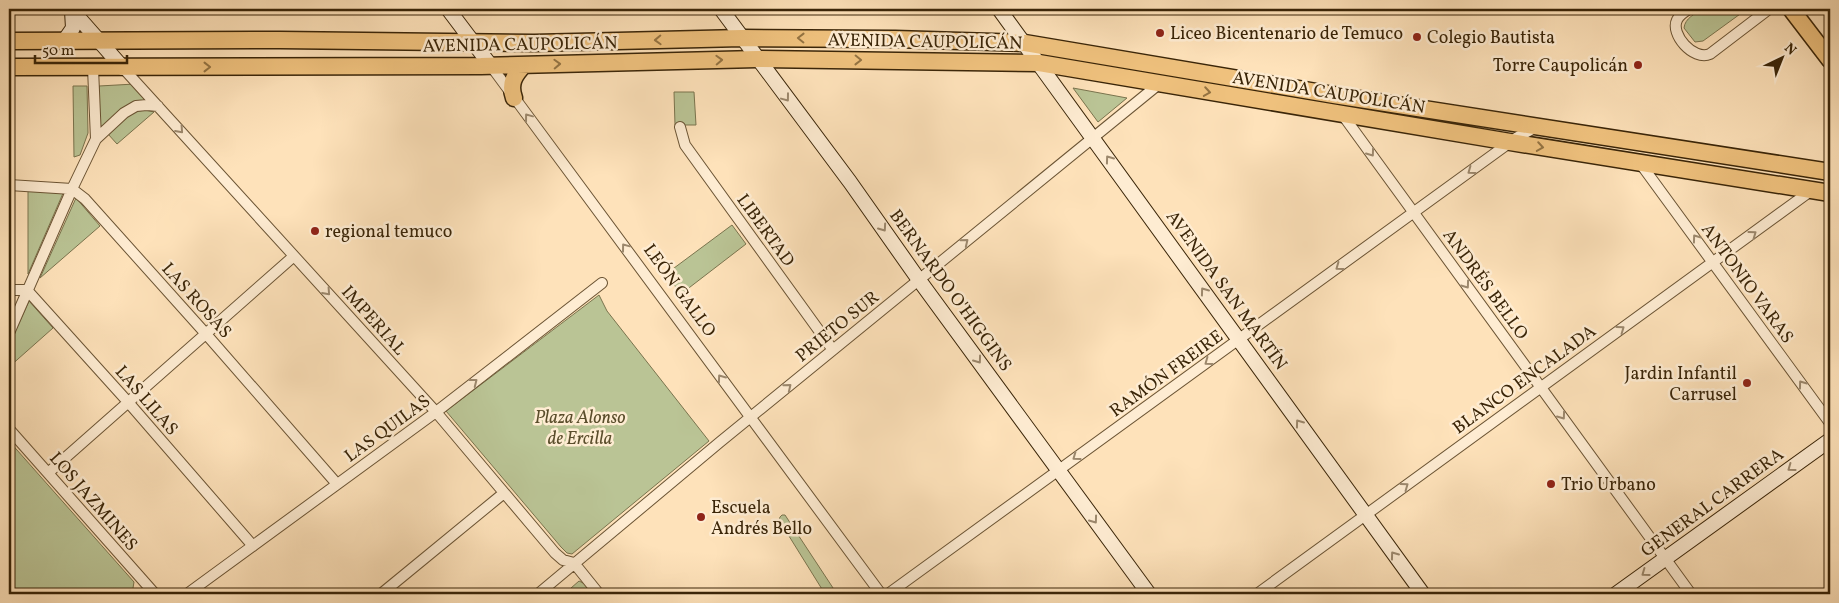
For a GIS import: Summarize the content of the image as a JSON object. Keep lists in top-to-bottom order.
{
  "streets": {
    "main road": [
      "AVENIDA CAUPOLICÁN",
      "LEÓN GALLO",
      "BERNARDO O'HIGGINS",
      "AVENIDA SAN MARTÍN",
      "GENERAL CARRERA"
    ],
    "street": [
      "LIBERTAD",
      "ANTONIO VARAS",
      "ANDRÉS BELLO",
      "LAS ROSAS",
      "IMPERIAL",
      "PRIETO SUR",
      "RAMÓN FREIRE",
      "BLANCO ENCALADA",
      "LAS LILAS",
      "LAS QUILAS",
      "LOS JAZMINES"
    ]
  },
  "crossings": [
    ["AVENIDA CAUPOLICÁN", "ANTONIO VARAS"],
    ["AVENIDA CAUPOLICÁN", "ANDRÉS BELLO"],
    ["AVENIDA CAUPOLICÁN", "LEÓN GALLO"],
    ["AVENIDA CAUPOLICÁN", "BERNARDO O'HIGGINS"],
    ["AVENIDA CAUPOLICÁN", "AVENIDA SAN MARTÍN"],
    ["AVENIDA CAUPOLICÁN", "IMPERIAL"],
    ["AVENIDA CAUPOLICÁN", "PRIETO SUR"],
    ["AVENIDA CAUPOLICÁN", "RAMÓN FREIRE"],
    ["AVENIDA CAUPOLICÁN", "BLANCO ENCALADA"],
    ["LIBERTAD", "PRIETO SUR"],
    ["ANTONIO VARAS", "BLANCO ENCALADA"],
    ["ANDRÉS BELLO", "RAMÓN FREIRE"],
    ["ANDRÉS BELLO", "BLANCO ENCALADA"],
    ["ANDRÉS BELLO", "GENERAL CARRERA"],
    ["LEÓN GALLO", "PRIETO SUR"],
    ["BERNARDO O'HIGGINS", "PRIETO SUR"],
    ["BERNARDO O'HIGGINS", "RAMÓN FREIRE"],
    ["AVENIDA SAN MARTÍN", "PRIETO SUR"],
    ["AVENIDA SAN MARTÍN", "RAMÓN FREIRE"],
    ["AVENIDA SAN MARTÍN", "BLANCO ENCALADA"],
    ["LAS ROSAS", "LAS QUILAS"],
    ["IMPERIAL", "PRIETO SUR"],
    ["IMPERIAL", "LAS QUILAS"],
    ["LAS LILAS", "LAS QUILAS"]
  ],
  "one_way": [
    "ANTONIO VARAS",
    "ANDRÉS BELLO",
    "LEÓN GALLO",
    "BERNARDO O'HIGGINS",
    "AVENIDA SAN MARTÍN",
    "IMPERIAL",
    "PRIETO SUR",
    "RAMÓN FREIRE",
    "BLANCO ENCALADA",
    "LAS QUILAS",
    "GENERAL CARRERA"
  ],
  "parks": ["Plaza Alonso de Ercilla"],
  "places": [
    "Liceo Bicentenario de Temuco",
    "Colegio Bautista",
    "Torre Caupolicán",
    "regional temuco",
    "Jardin Infantil Carrusel",
    "Trio Urbano",
    "Escuela Andrés Bello"
  ],
  "scale_bar": "50 m",
  "north": "top right"
}
